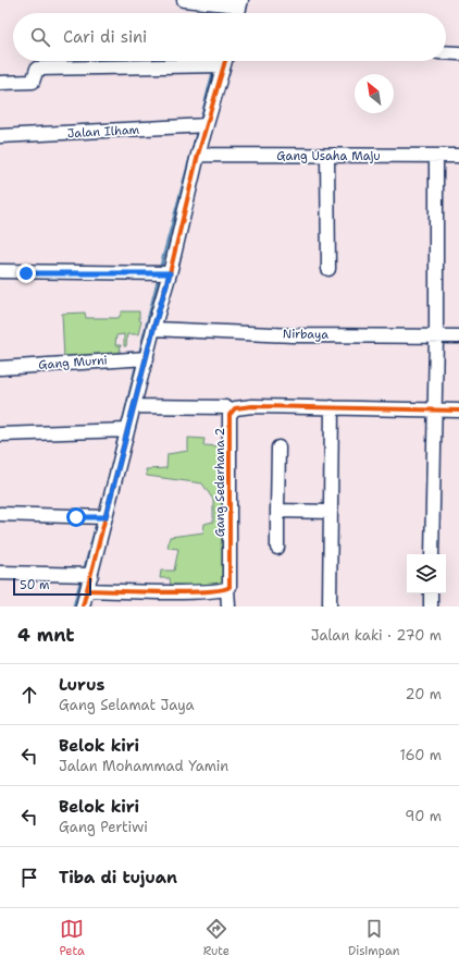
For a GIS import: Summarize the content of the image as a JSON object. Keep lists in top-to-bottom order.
{
  "streets": {
    "street": [
      "Jalan Ilham",
      "Gang Usaha Maju",
      "Nirbaya",
      "Gang Murni",
      "Gang Sederhana 2"
    ]
  },
  "scale_bar": "50 m",
  "north": "top left",
  "page": {
    "search": "Cari di sini",
    "scale": "50 m",
    "heading": ["4 mnt", "Jalan kaki · 270 m"],
    "list": [
      ["Lurus", "Gang Selamat Jaya", "20 m"],
      ["Belok kiri", "Jalan Mohammad Yamin", "160 m"],
      ["Belok kiri", "Gang Pertiwi", "90 m"],
      "Tiba di tujuan"
    ],
    "nav": ["Peta", "Rute", "Disimpan"]
  }
}
